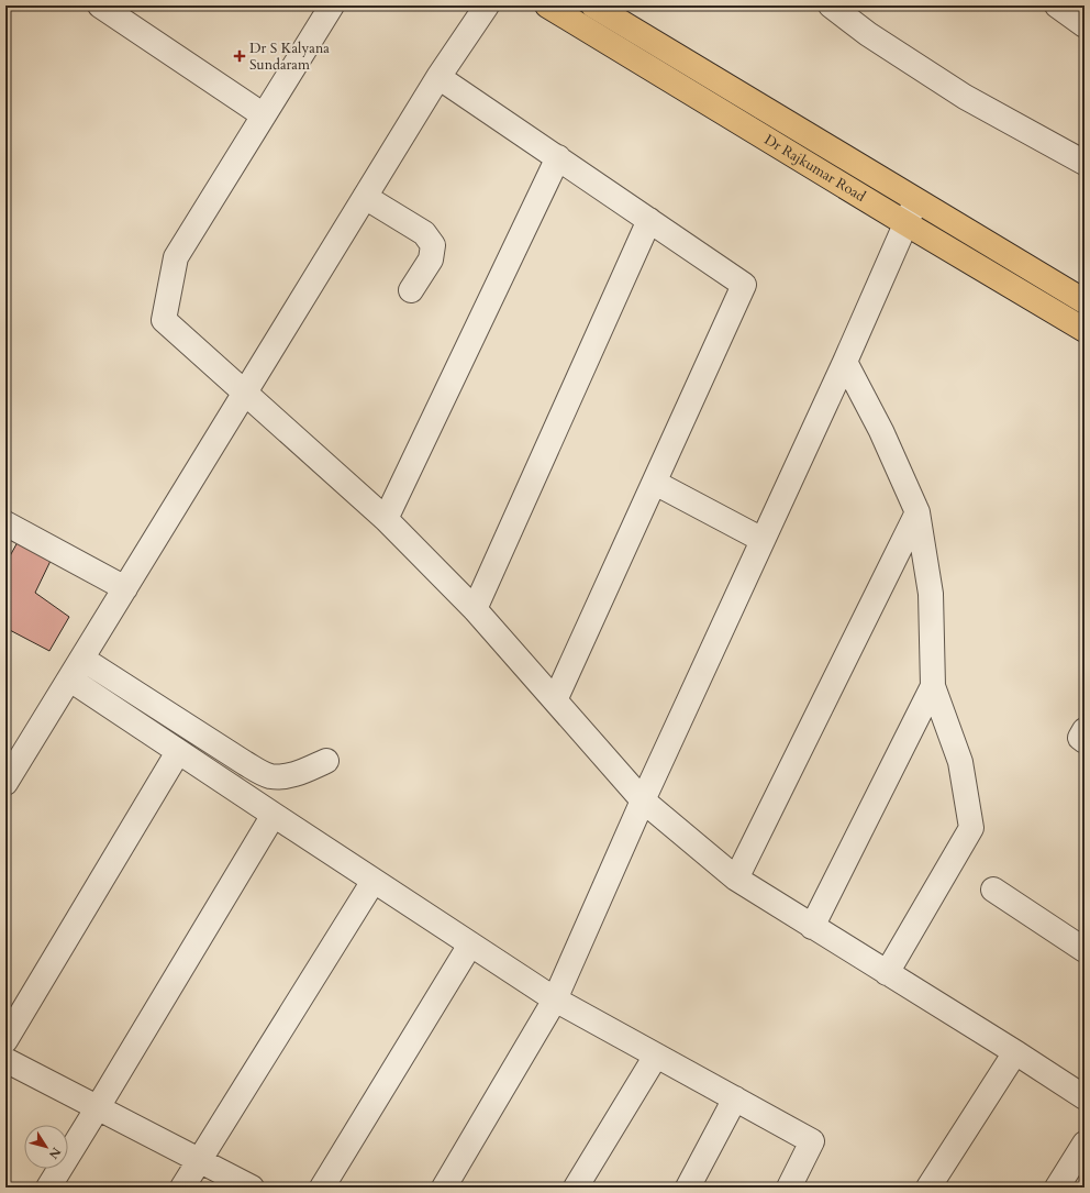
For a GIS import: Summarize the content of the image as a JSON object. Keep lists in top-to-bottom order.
{
  "streets": {
    "main road": ["Dr Rajkumar Road"]
  },
  "places": {
    "health": ["Dr S Kalyana Sundaram"]
  },
  "north": "bottom right"
}
